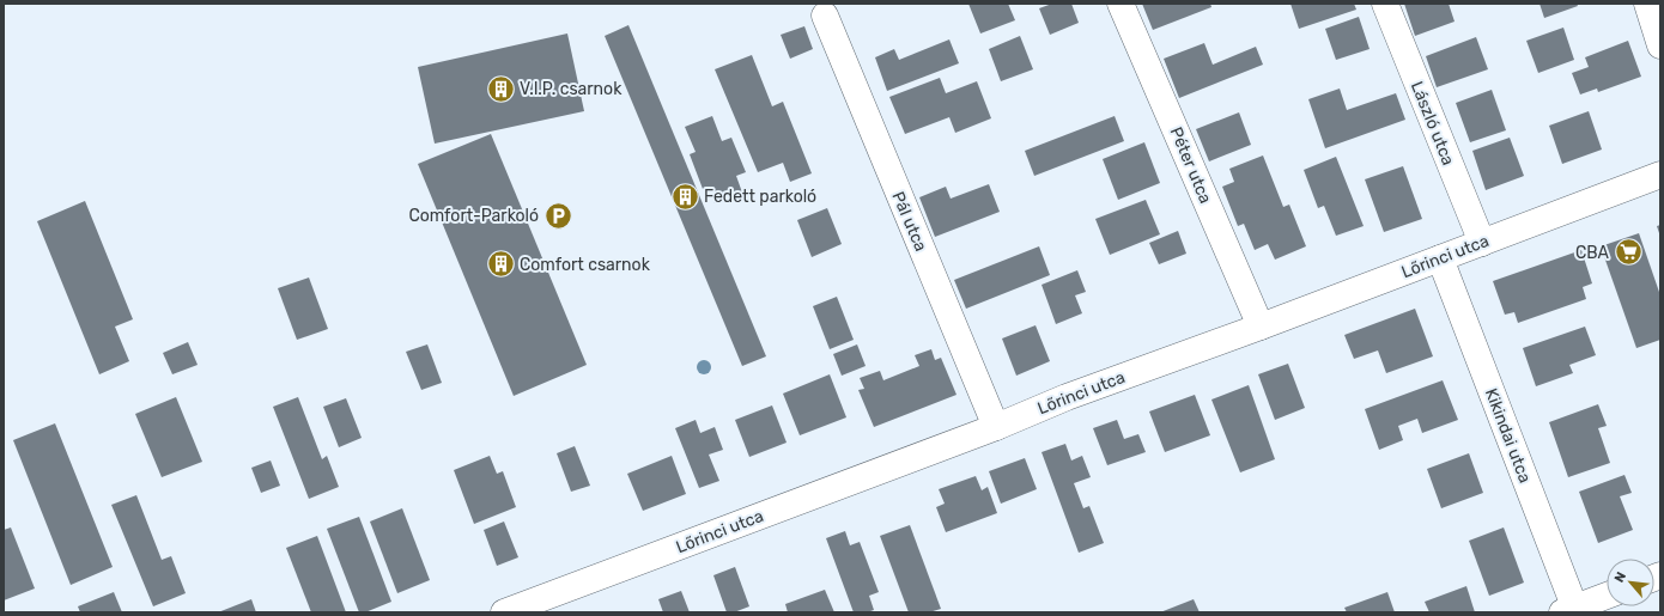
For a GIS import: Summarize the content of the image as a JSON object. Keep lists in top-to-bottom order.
{
  "streets": {
    "street": [
      "László utca",
      "Péter utca",
      "Pál utca",
      "Lőrinci utca",
      "Kikindai utca"
    ]
  },
  "crossings": [
    ["László utca", "Lőrinci utca"],
    ["Péter utca", "Lőrinci utca"],
    ["Pál utca", "Lőrinci utca"],
    ["Lőrinci utca", "Kikindai utca"]
  ],
  "places": {
    "building": ["V.I.P. csarnok", "Fedett parkoló", "Comfort csarnok"],
    "parking": ["Comfort-Parkoló"],
    "supermarket": ["CBA"]
  },
  "north": "top left"
}
